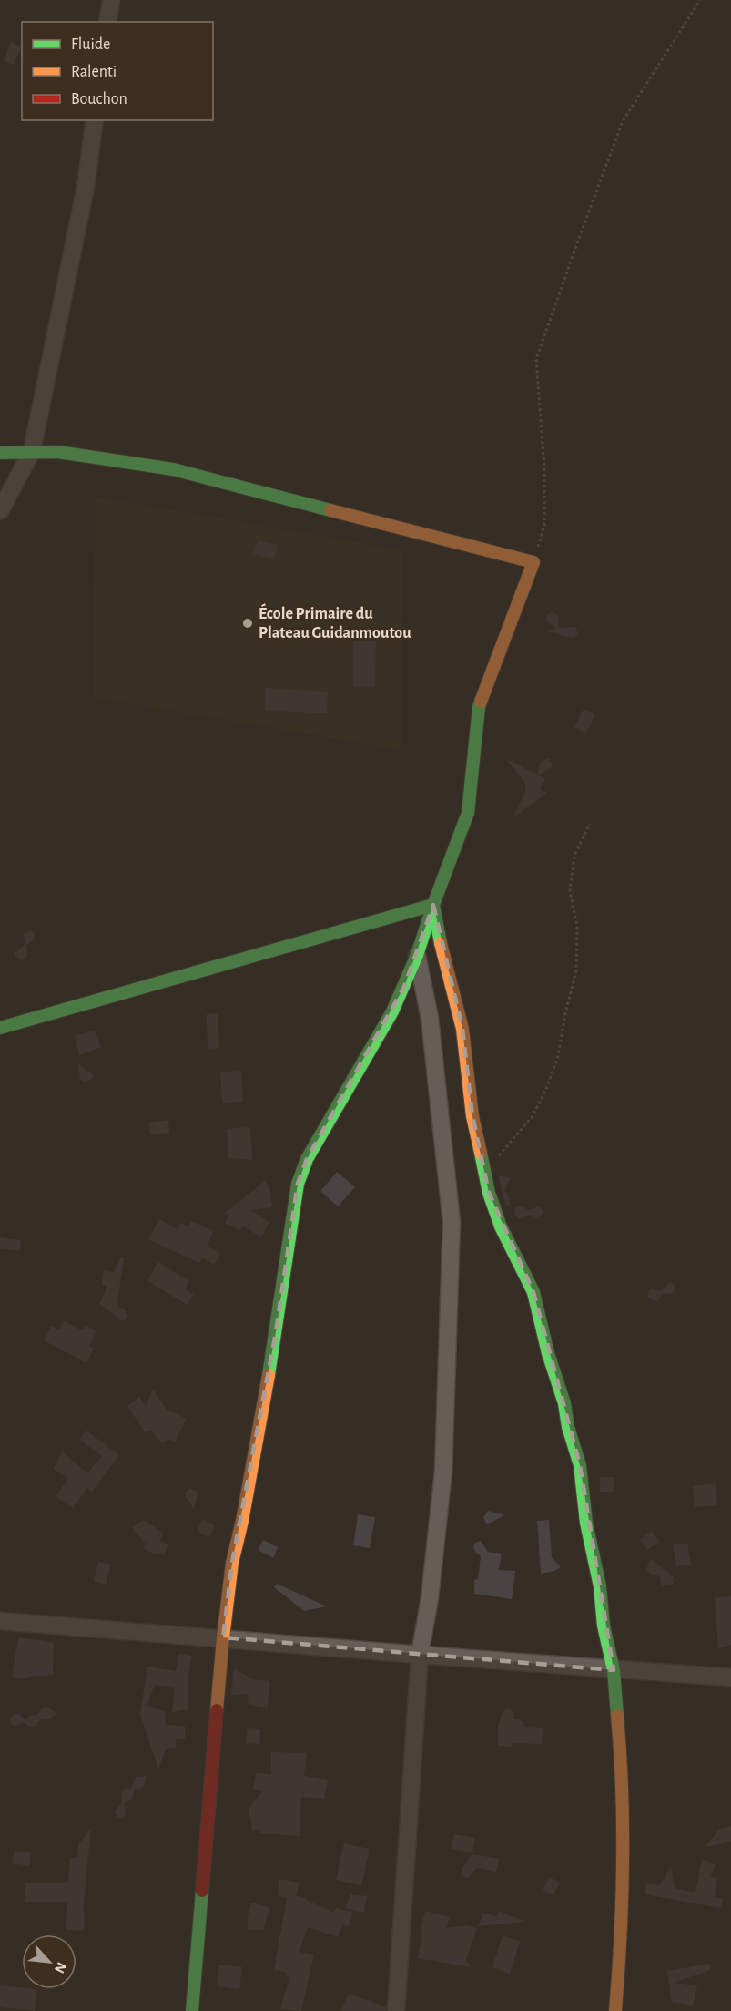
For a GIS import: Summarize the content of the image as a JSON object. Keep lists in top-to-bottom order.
{
  "places": ["École Primaire du Plateau Guidanmoutou"],
  "legend": ["Fluide", "Ralenti", "Bouchon"],
  "north": "bottom right"
}
